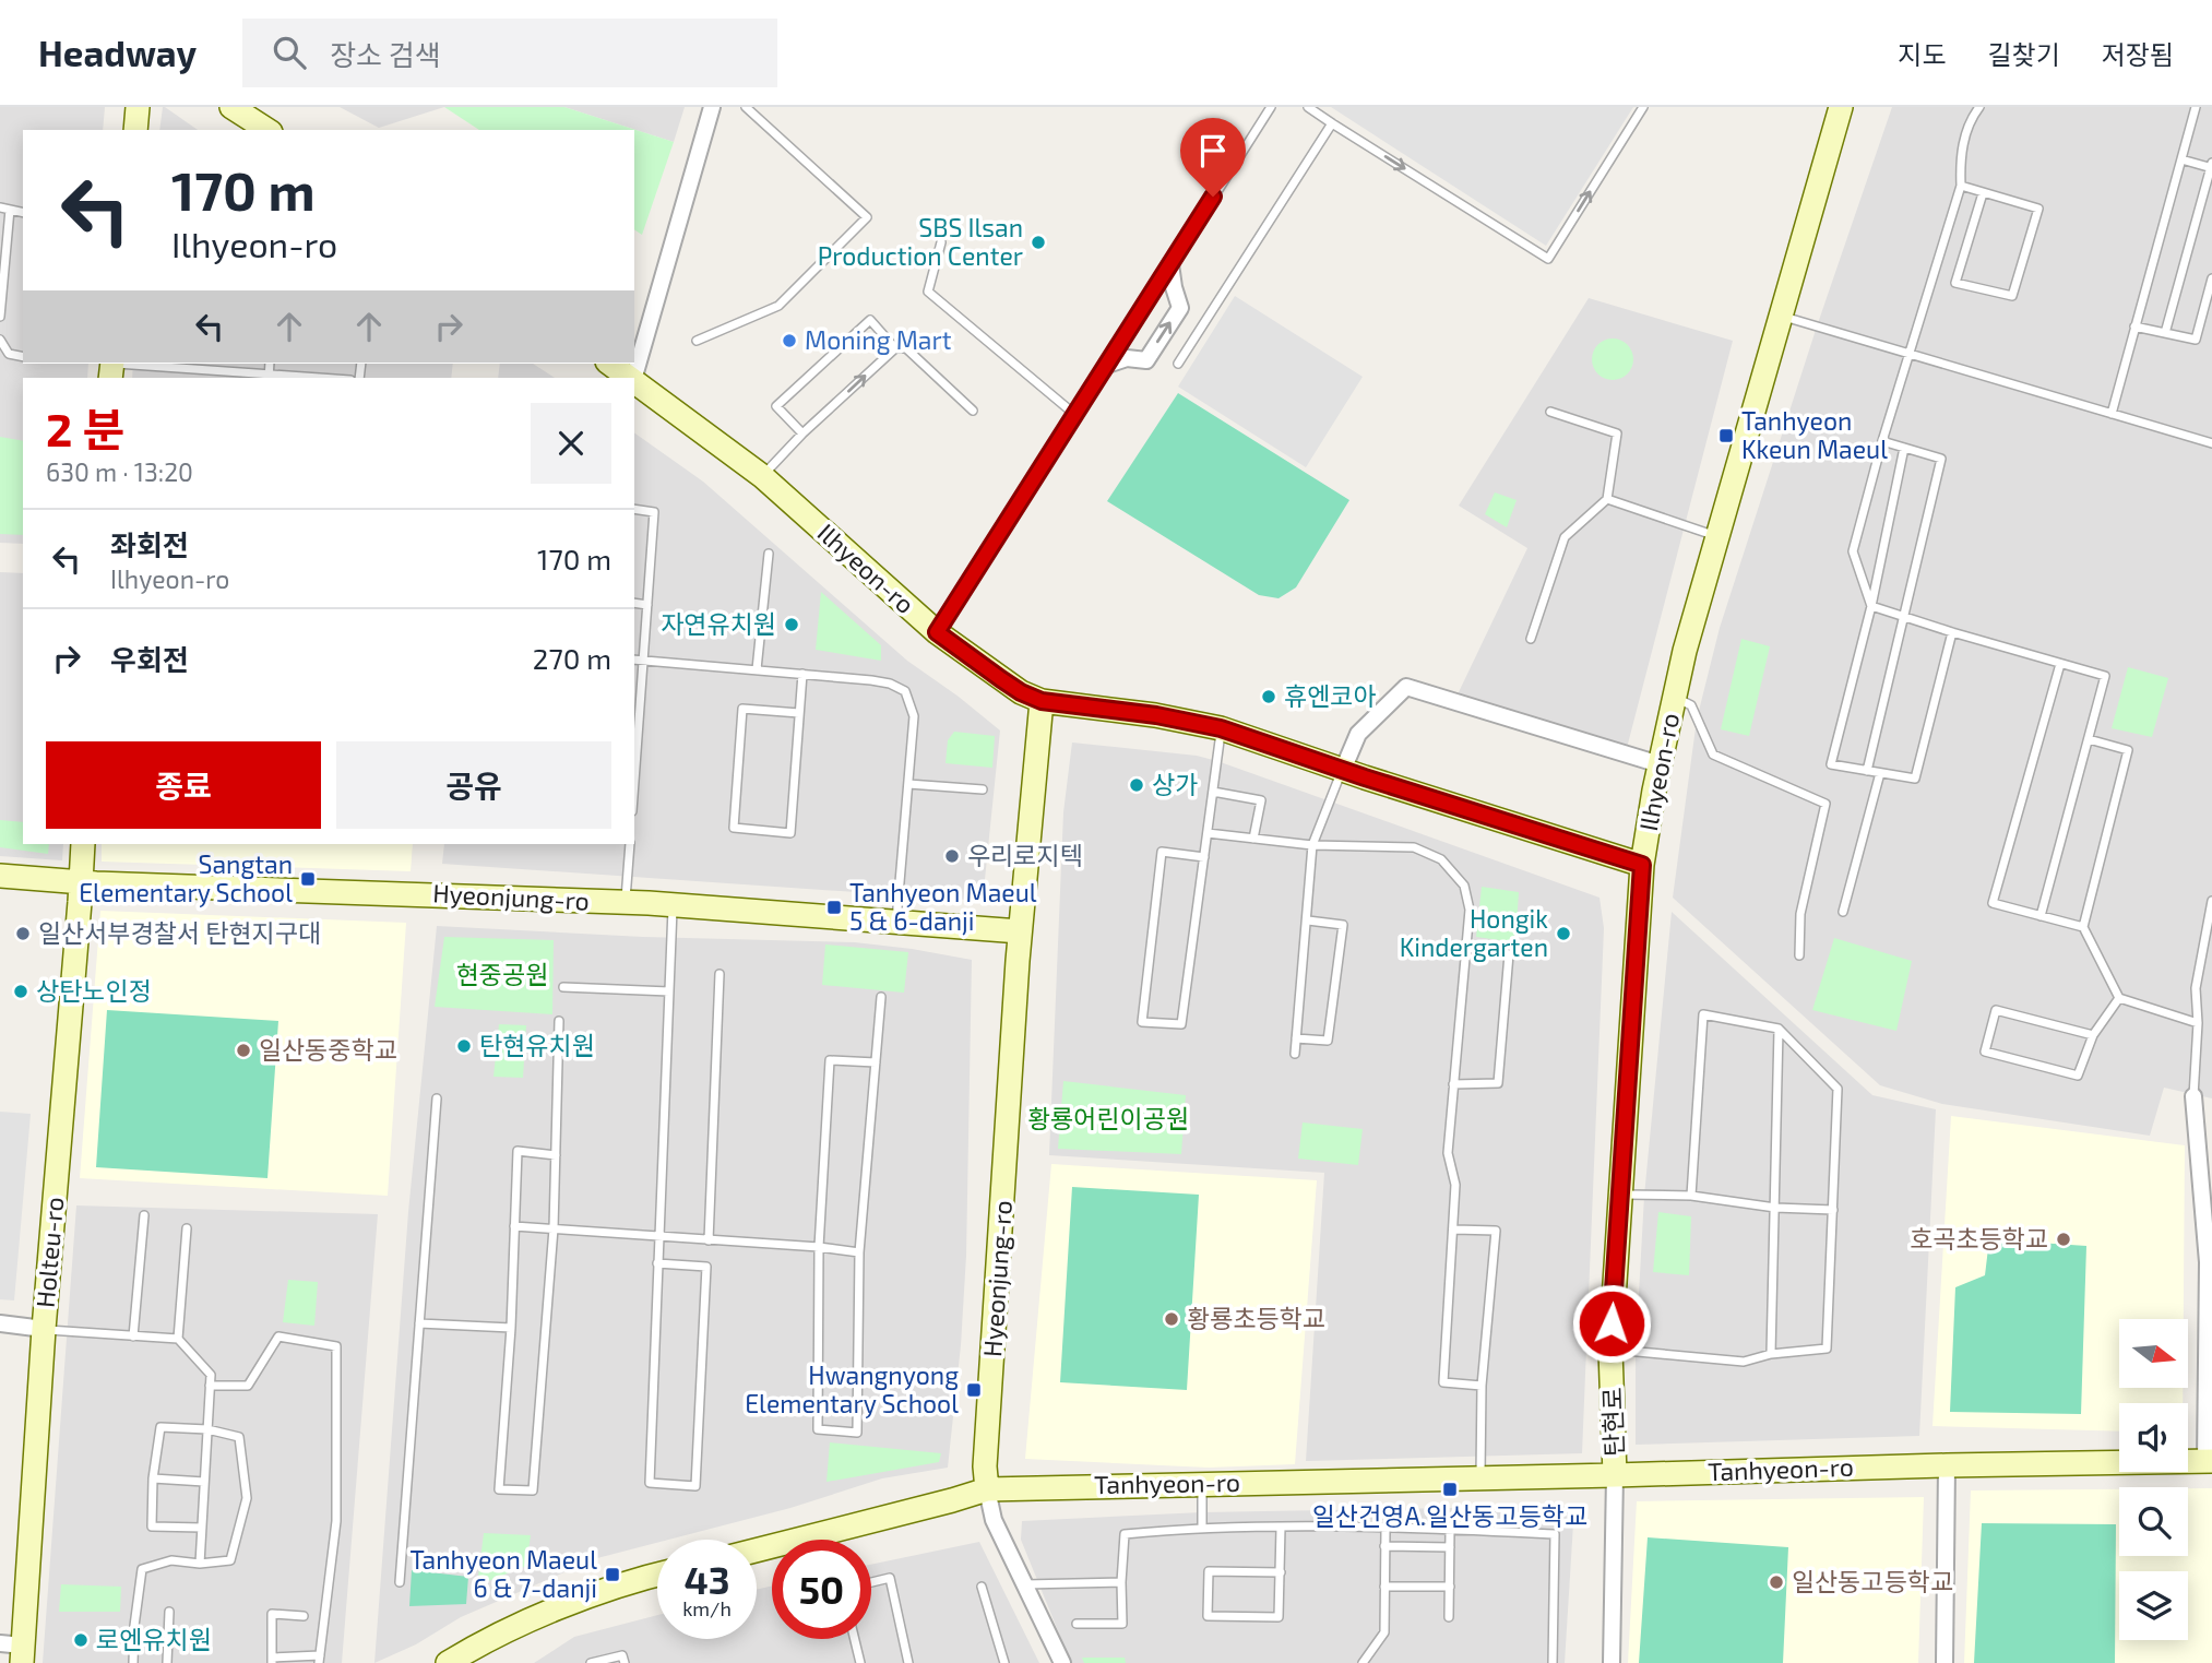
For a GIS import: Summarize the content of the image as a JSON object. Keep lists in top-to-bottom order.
{
  "streets": {
    "main road": [
      "Ilhyeon-ro",
      "Hyeonjung-ro",
      "Holteu-ro",
      "탄현로",
      "Tanhyeon-ro"
    ]
  },
  "crossings": [
    ["Ilhyeon-ro", "Hyeonjung-ro"],
    ["Ilhyeon-ro", "탄현로"],
    ["Hyeonjung-ro", "Holteu-ro"],
    ["Hyeonjung-ro", "Tanhyeon-ro"],
    ["탄현로", "Tanhyeon-ro"]
  ],
  "parks": ["현중공원", "황룡어린이공원"],
  "places": {
    "other": [
      "SBS Ilsan Production Center",
      "Moning Mart",
      "자연유치원",
      "휴엔코아",
      "상가",
      "우리로지텍",
      "일산서부경찰서 탄현지구대",
      "Hongik Kindergarten",
      "상탄노인정",
      "탄현유치원",
      "일산동중학교",
      "호곡초등학교",
      "황룡초등학교",
      "일산동고등학교",
      "로엔유치원"
    ],
    "transit": [
      "Tanhyeon Kkeun Maeul",
      "Sangtan Elementary School",
      "Tanhyeon Maeul 5 & 6-danji",
      "Hwangnyong Elementary School",
      "일산건영A.일산동고등학교",
      "Tanhyeon Maeul 6 & 7-danji"
    ]
  },
  "north": "right",
  "page": {
    "header": "Headway",
    "search": "장소 검색",
    "nav": ["지도", "길찾기", "저장됨"],
    "turn": ["170 m", "Ilhyeon-ro"],
    "heading": ["2 분", "630 m · 13:20"],
    "list": [
      {
        "name": "좌회전",
        "note": "Ilhyeon-ro",
        "value": "170 m"
      },
      {
        "name": "우회전",
        "value": "270 m"
      }
    ],
    "buttons": ["종료", "공유"],
    "speed": "43 km/h",
    "limit": "50"
  }
}
